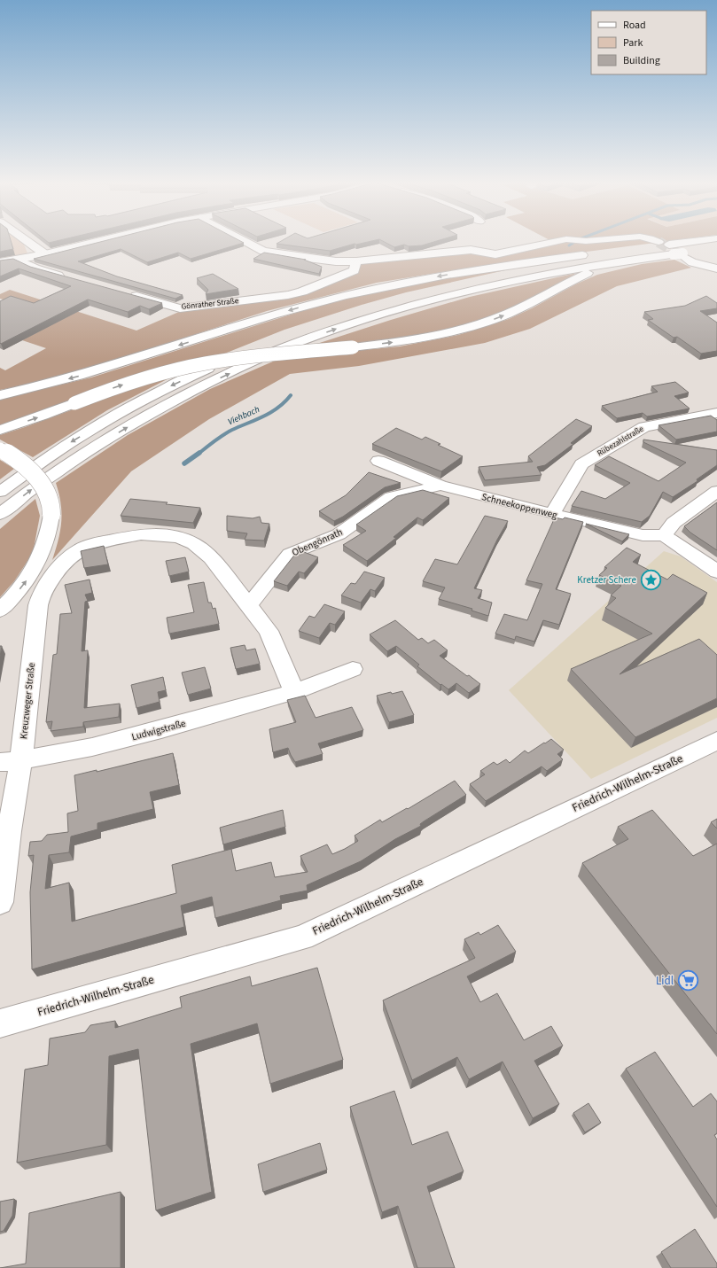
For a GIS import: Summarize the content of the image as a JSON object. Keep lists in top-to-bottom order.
{
  "streets": {
    "main road": [
      "Gönrather Straße",
      "Rübezahlstraße",
      "Schneekoppenweg",
      "Obengönrath",
      "Kreuzweger Straße",
      "Ludwigstraße",
      "Friedrich-Wilhelm-Straße"
    ]
  },
  "crossings": [
    ["Rübezahlstraße", "Schneekoppenweg"],
    ["Schneekoppenweg", "Obengönrath"],
    ["Obengönrath", "Kreuzweger Straße"],
    ["Kreuzweger Straße", "Ludwigstraße"]
  ],
  "water": ["Viehbach"],
  "places": {
    "place": ["Kretzer Schere"],
    "supermarket": ["Lidl"]
  },
  "legend": ["Road", "Park", "Building"]
}
